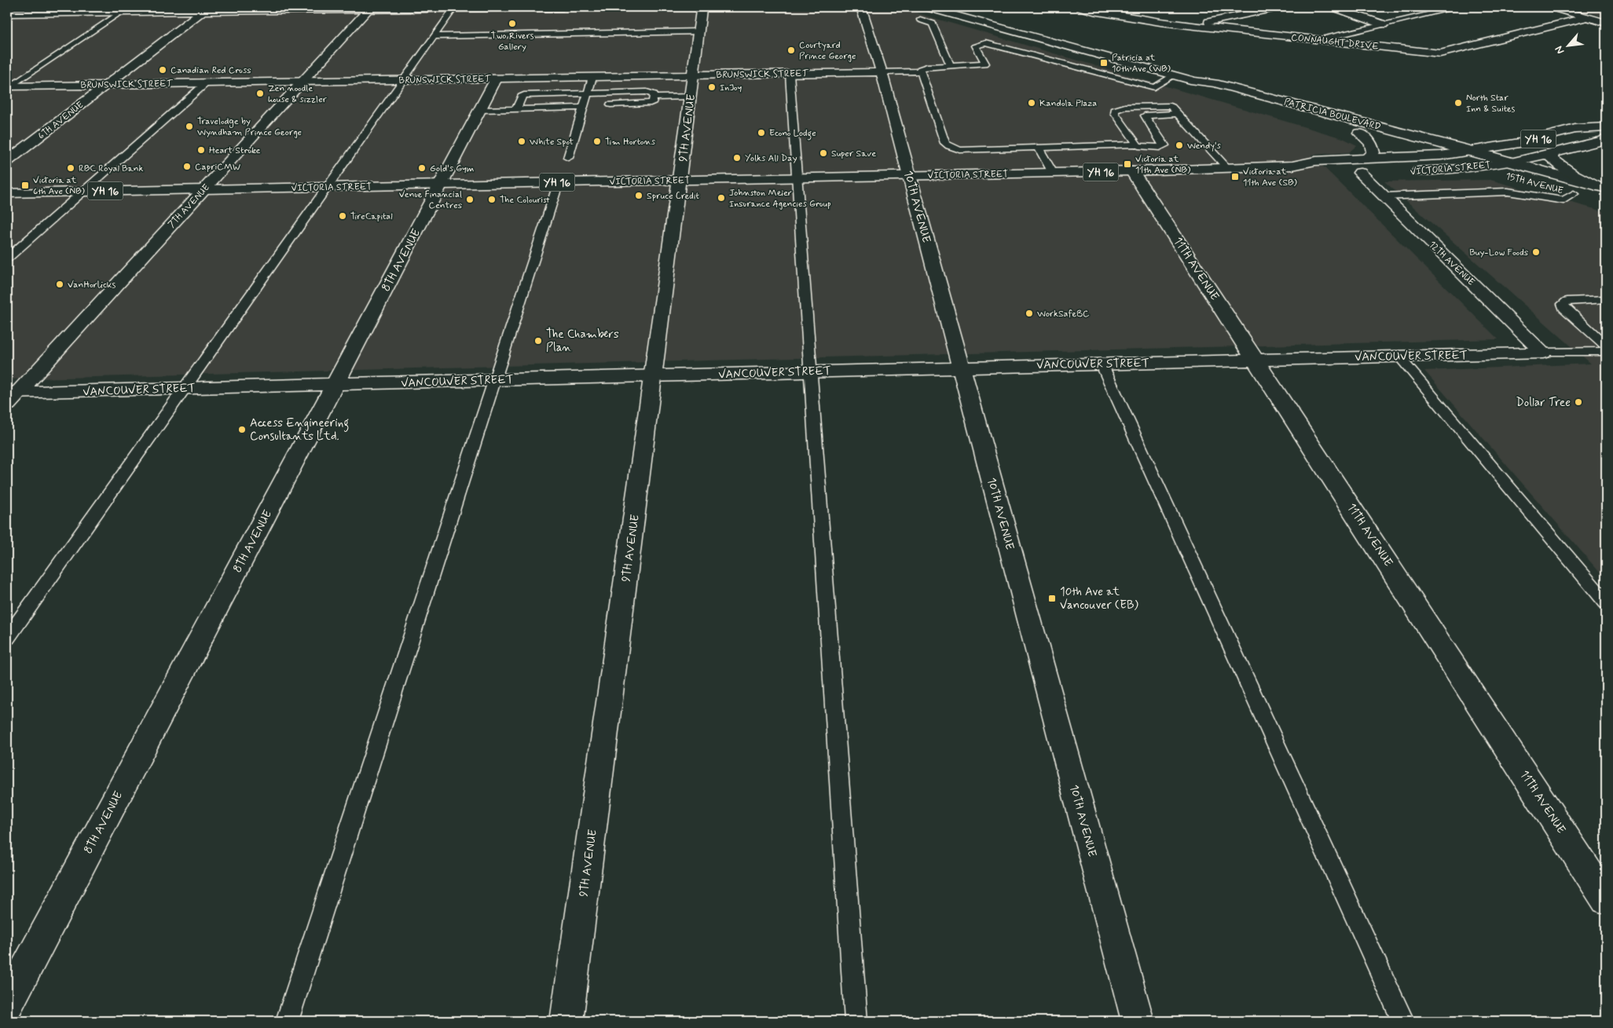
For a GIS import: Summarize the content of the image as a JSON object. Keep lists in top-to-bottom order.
{
  "streets": {
    "main road": [
      "CONNAUGHT DRIVE",
      "BRUNSWICK STREET",
      "PATRICIA BOULEVARD",
      "6TH AVENUE",
      "9TH AVENUE",
      "YH 16",
      "VICTORIA STREET",
      "15TH AVENUE",
      "7TH AVENUE",
      "10TH AVENUE",
      "8TH AVENUE",
      "12TH AVENUE",
      "11TH AVENUE",
      "VANCOUVER STREET"
    ]
  },
  "crossings": [
    ["BRUNSWICK STREET", "6TH AVENUE"],
    ["BRUNSWICK STREET", "9TH AVENUE"],
    ["BRUNSWICK STREET", "7TH AVENUE"],
    ["BRUNSWICK STREET", "10TH AVENUE"],
    ["BRUNSWICK STREET", "8TH AVENUE"],
    ["PATRICIA BOULEVARD", "VICTORIA STREET"],
    ["PATRICIA BOULEVARD", "15TH AVENUE"],
    ["9TH AVENUE", "VICTORIA STREET"],
    ["9TH AVENUE", "VANCOUVER STREET"],
    ["YH 16", "15TH AVENUE"],
    ["VICTORIA STREET", "15TH AVENUE"],
    ["VICTORIA STREET", "7TH AVENUE"],
    ["VICTORIA STREET", "10TH AVENUE"],
    ["VICTORIA STREET", "8TH AVENUE"],
    ["VICTORIA STREET", "11TH AVENUE"],
    ["7TH AVENUE", "VANCOUVER STREET"],
    ["10TH AVENUE", "VANCOUVER STREET"],
    ["8TH AVENUE", "VANCOUVER STREET"],
    ["12TH AVENUE", "VANCOUVER STREET"],
    ["11TH AVENUE", "VANCOUVER STREET"]
  ],
  "places": {
    "other": [
      "Two Rivers Gallery",
      "Courtyard Prince George",
      "Canadian Red Cross",
      "InJoy",
      "Zen noodle house & sizzler",
      "Kandola Plaza",
      "North Star Inn & Suites",
      "Travelodge by Wyndham Prince George",
      "Econo Lodge",
      "White Spot",
      "Tim Hortons",
      "Wendy's",
      "Heart Stroke",
      "Super Save",
      "Yolks All Day",
      "CapriCMW",
      "RBC Royal Bank",
      "Gold's Gym",
      "Spruce Credit",
      "Johnston Meier Insurance Agencies Group",
      "Venue Financial Centres",
      "The Colourist",
      "TireCapital",
      "Buy-Low Foods",
      "VanHorlicks",
      "WorkSafeBC",
      "The Chambers Plan",
      "Dollar Tree",
      "Access Engineering Consultants Ltd."
    ],
    "transit": [
      "Patricia at 10th Ave (WB)",
      "Victoria at 11th Ave (NB)",
      "Victoria at 11th Ave (SB)",
      "Victoria at 6th Ave (NB)",
      "10th Ave at Vancouver (EB)"
    ]
  },
  "north": "bottom left"
}
